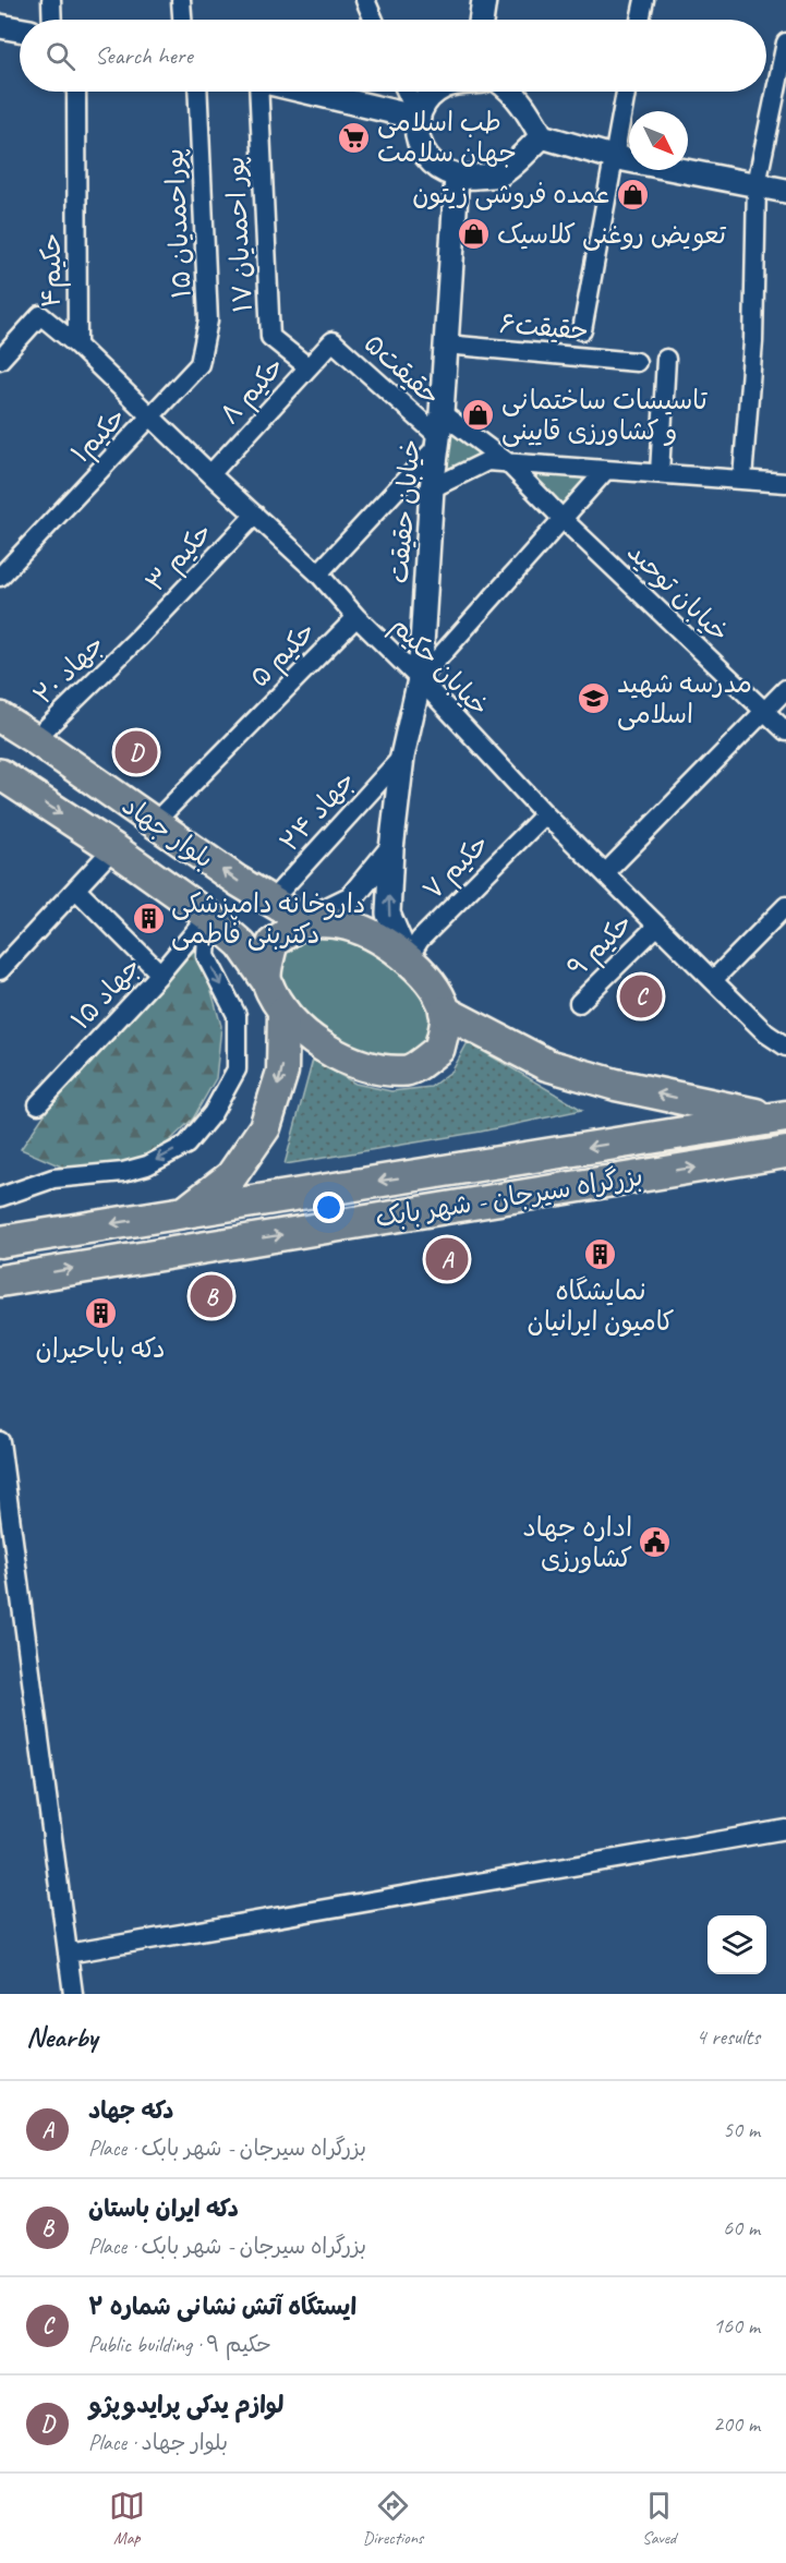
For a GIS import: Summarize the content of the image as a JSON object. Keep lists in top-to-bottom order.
{
  "streets": {
    "highway": ["بزرگراه سیرجان - شهر بابک"],
    "main road": ["بلوار جهاد"],
    "street": [
      "پوراحمدیان ۱۵",
      "پور احمدیان ۱۷",
      "حکیم۴",
      "حقیقت۶",
      "حقیقت۵",
      "حکیم ۸",
      "حکیم۱",
      "خیابان حقیقت",
      "حکیم ۳",
      "خیابان توحید",
      "حکیم ۵",
      "خیابان حکیم",
      "جهاد ۲۰",
      "جهاد ۲۴",
      "حکیم ۷",
      "حکیم ۹",
      "جهاد ۱۵"
    ]
  },
  "crossings": [
    ["پوراحمدیان ۱۵", "حکیم۱"],
    ["پور احمدیان ۱۷", "حکیم ۸"],
    ["حکیم۴", "خیابان حکیم"],
    ["حقیقت۶", "خیابان حقیقت"],
    ["حقیقت۵", "حکیم ۸"],
    ["حقیقت۵", "خیابان حقیقت"],
    ["حکیم ۸", "خیابان حکیم"],
    ["حکیم۱", "خیابان حکیم"],
    ["خیابان حقیقت", "خیابان توحید"],
    ["خیابان حقیقت", "خیابان حکیم"],
    ["خیابان حقیقت", "جهاد ۲۴"],
    ["خیابان حقیقت", "بلوار جهاد"],
    ["خیابان حقیقت", "حکیم ۷"],
    ["حکیم ۳", "خیابان حکیم"],
    ["حکیم ۳", "جهاد ۲۰"],
    ["حکیم ۵", "خیابان حکیم"],
    ["حکیم ۵", "بلوار جهاد"],
    ["خیابان حکیم", "حکیم ۷"],
    ["خیابان حکیم", "حکیم ۹"],
    ["جهاد ۲۰", "بلوار جهاد"],
    ["جهاد ۲۴", "بلوار جهاد"],
    ["بلوار جهاد", "حکیم ۷"],
    ["بلوار جهاد", "جهاد ۱۵"]
  ],
  "places": {
    "supermarket": ["طب اسلامی جهان سلامت"],
    "shop": ["عمده فروشی زیتون", "تعویض روغنی کلاسیک", "تاسیسات ساختمانی و کشاورزی قایینی"],
    "school or university": ["مدرسه شهید اسلامی"],
    "building": ["داروخانه دامپزشکی دکتربنی فاطمی", "نمایشگاه کامیون ایرانیان", "دکه باباحیران"],
    "public building": ["اداره جهاد کشاورزی"]
  },
  "north": "bottom right",
  "page": {
    "search": "Search here",
    "pins": [
      "D",
      "C",
      "A",
      "B"
    ],
    "heading": ["Nearby", "4 results"],
    "list": [
      {
        "mark": "A",
        "name": "دکه جهاد",
        "note": "Place · بزرگراه سیرجان - شهر بابک",
        "value": "50 m"
      },
      {
        "mark": "B",
        "name": "دکه ایران باستان",
        "note": "Place · بزرگراه سیرجان - شهر بابک",
        "value": "60 m"
      },
      {
        "mark": "C",
        "name": "ایستگاه آتش نشانی شماره ۲",
        "note": "Public building · حکیم ۹",
        "value": "160 m"
      },
      {
        "mark": "D",
        "name": "لوازم یدکی پرایدوپژو",
        "note": "Place · بلوار جهاد",
        "value": "200 m"
      }
    ],
    "nav": ["Map", "Directions", "Saved"]
  }
}
